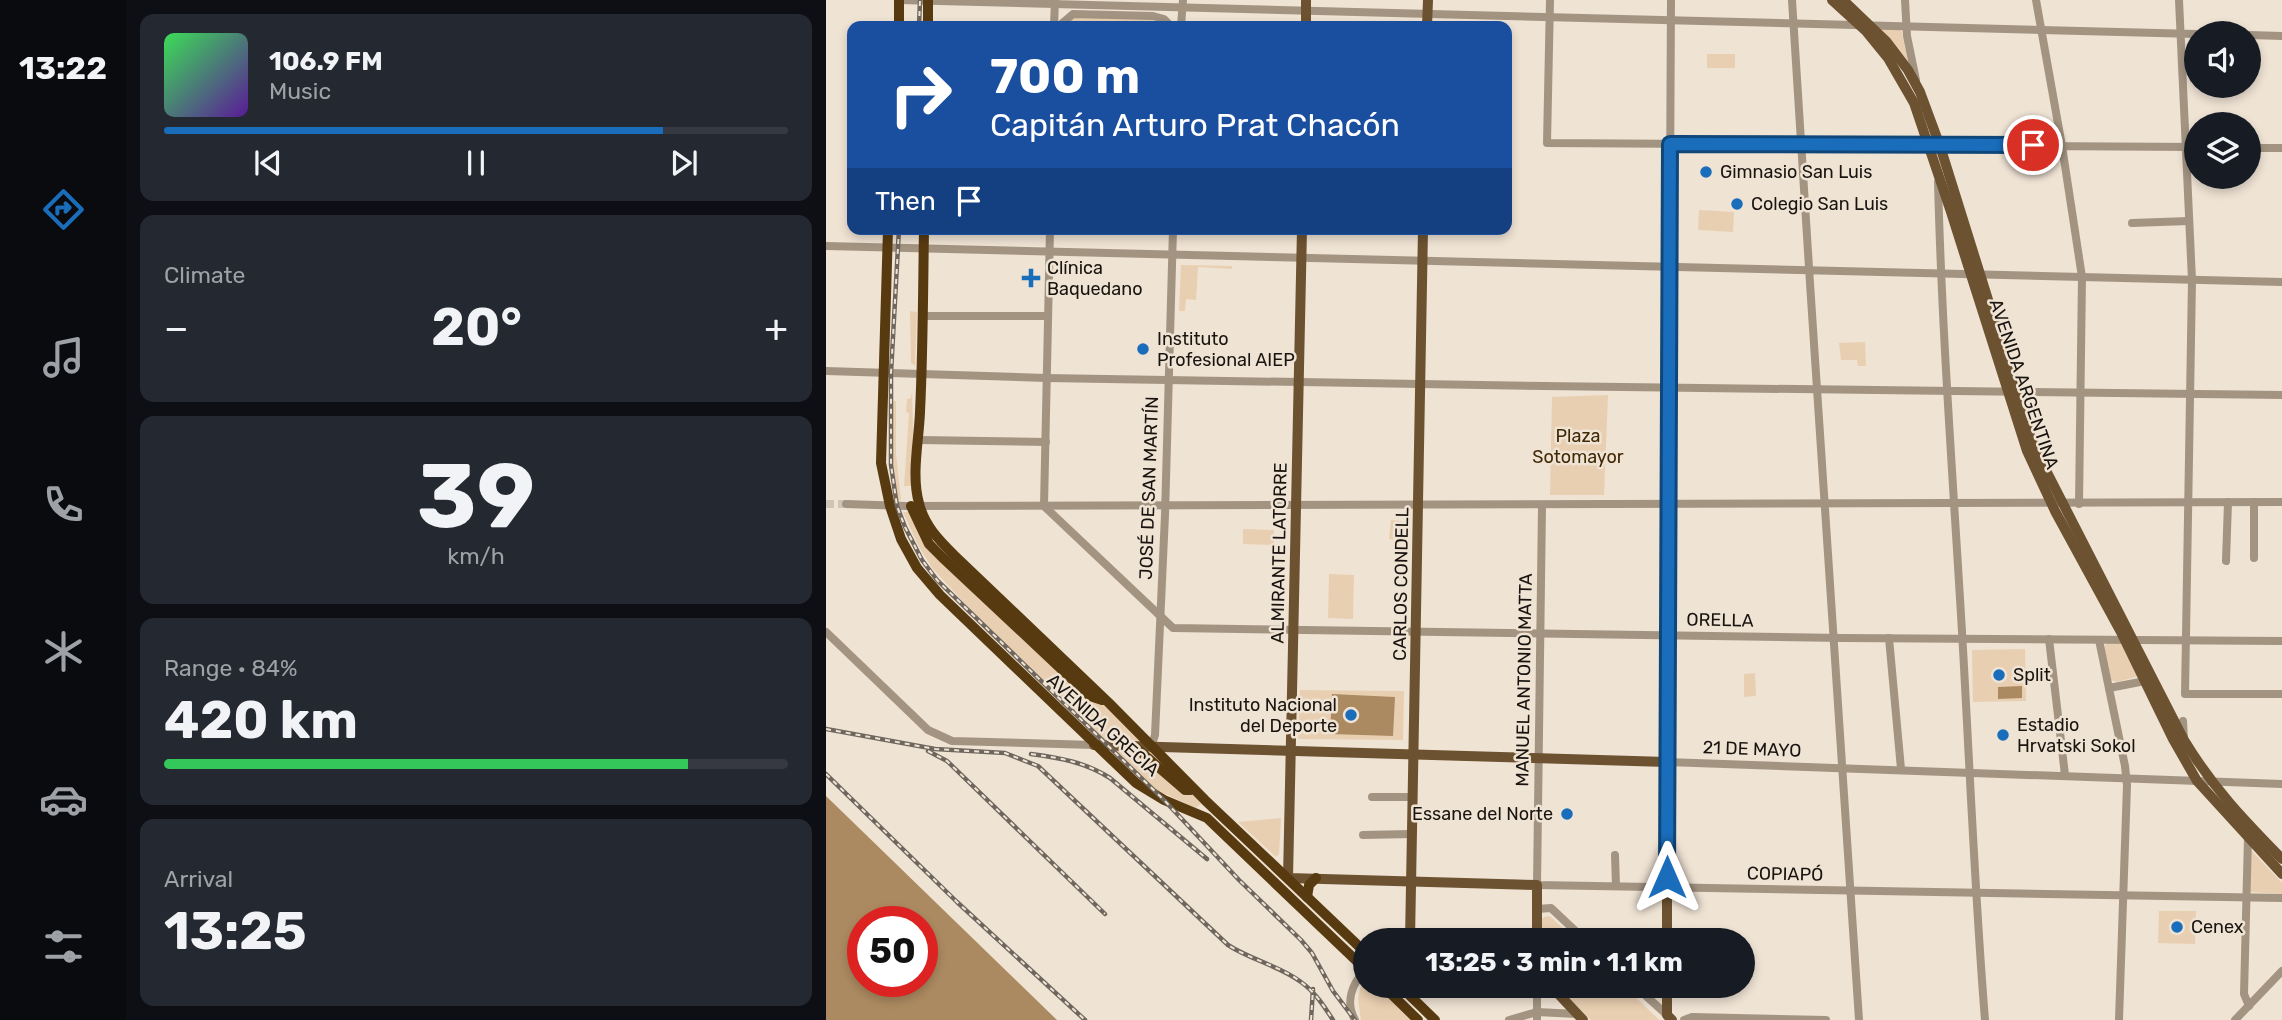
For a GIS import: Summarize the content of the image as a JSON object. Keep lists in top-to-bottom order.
{
  "streets": {
    "highway": ["AVENIDA GRECIA"],
    "main road": [
      "AVENIDA ARGENTINA",
      "ALMIRANTE LATORRE",
      "CARLOS CONDELL",
      "MANUEL ANTONIO MATTA",
      "21 DE MAYO",
      "COPIAPÓ"
    ],
    "street": ["JOSÉ DE SAN MARTÍN", "ORELLA"]
  },
  "crossings": [
    ["AVENIDA ARGENTINA", "ORELLA"],
    ["AVENIDA ARGENTINA", "21 DE MAYO"],
    ["JOSÉ DE SAN MARTÍN", "ORELLA"],
    ["JOSÉ DE SAN MARTÍN", "AVENIDA GRECIA"],
    ["JOSÉ DE SAN MARTÍN", "21 DE MAYO"],
    ["ALMIRANTE LATORRE", "ORELLA"],
    ["ALMIRANTE LATORRE", "AVENIDA GRECIA"],
    ["ALMIRANTE LATORRE", "21 DE MAYO"],
    ["ALMIRANTE LATORRE", "COPIAPÓ"],
    ["CARLOS CONDELL", "ORELLA"],
    ["CARLOS CONDELL", "21 DE MAYO"],
    ["CARLOS CONDELL", "COPIAPÓ"],
    ["ORELLA", "MANUEL ANTONIO MATTA"],
    ["MANUEL ANTONIO MATTA", "21 DE MAYO"],
    ["MANUEL ANTONIO MATTA", "COPIAPÓ"],
    ["AVENIDA GRECIA", "21 DE MAYO"],
    ["AVENIDA GRECIA", "COPIAPÓ"]
  ],
  "parks": ["Plaza Sotomayor"],
  "places": {
    "other": [
      "Gimnasio San Luis",
      "Colegio San Luis",
      "Instituto Profesional AIEP",
      "Split",
      "Instituto Nacional del Deporte",
      "Estadio Hrvatski Sokol",
      "Essane del Norte",
      "Cenex"
    ],
    "health": ["Clínica Baquedano"]
  },
  "page": {
    "tabs": "13:22",
    "turn": ["700 m", "Capitán Arturo Prat Chacón"],
    "song": ["106.9 FM", "Music"],
    "then": "Then",
    "tile": [
      "Climate",
      ["39", "km/h"],
      ["Range · 84%", "420 km"],
      ["Arrival", "13:25"]
    ],
    "heat": ["−", "20°", "+"],
    "limit": "50",
    "trip": "13:25 · 3 min · 1.1 km"
  }
}
